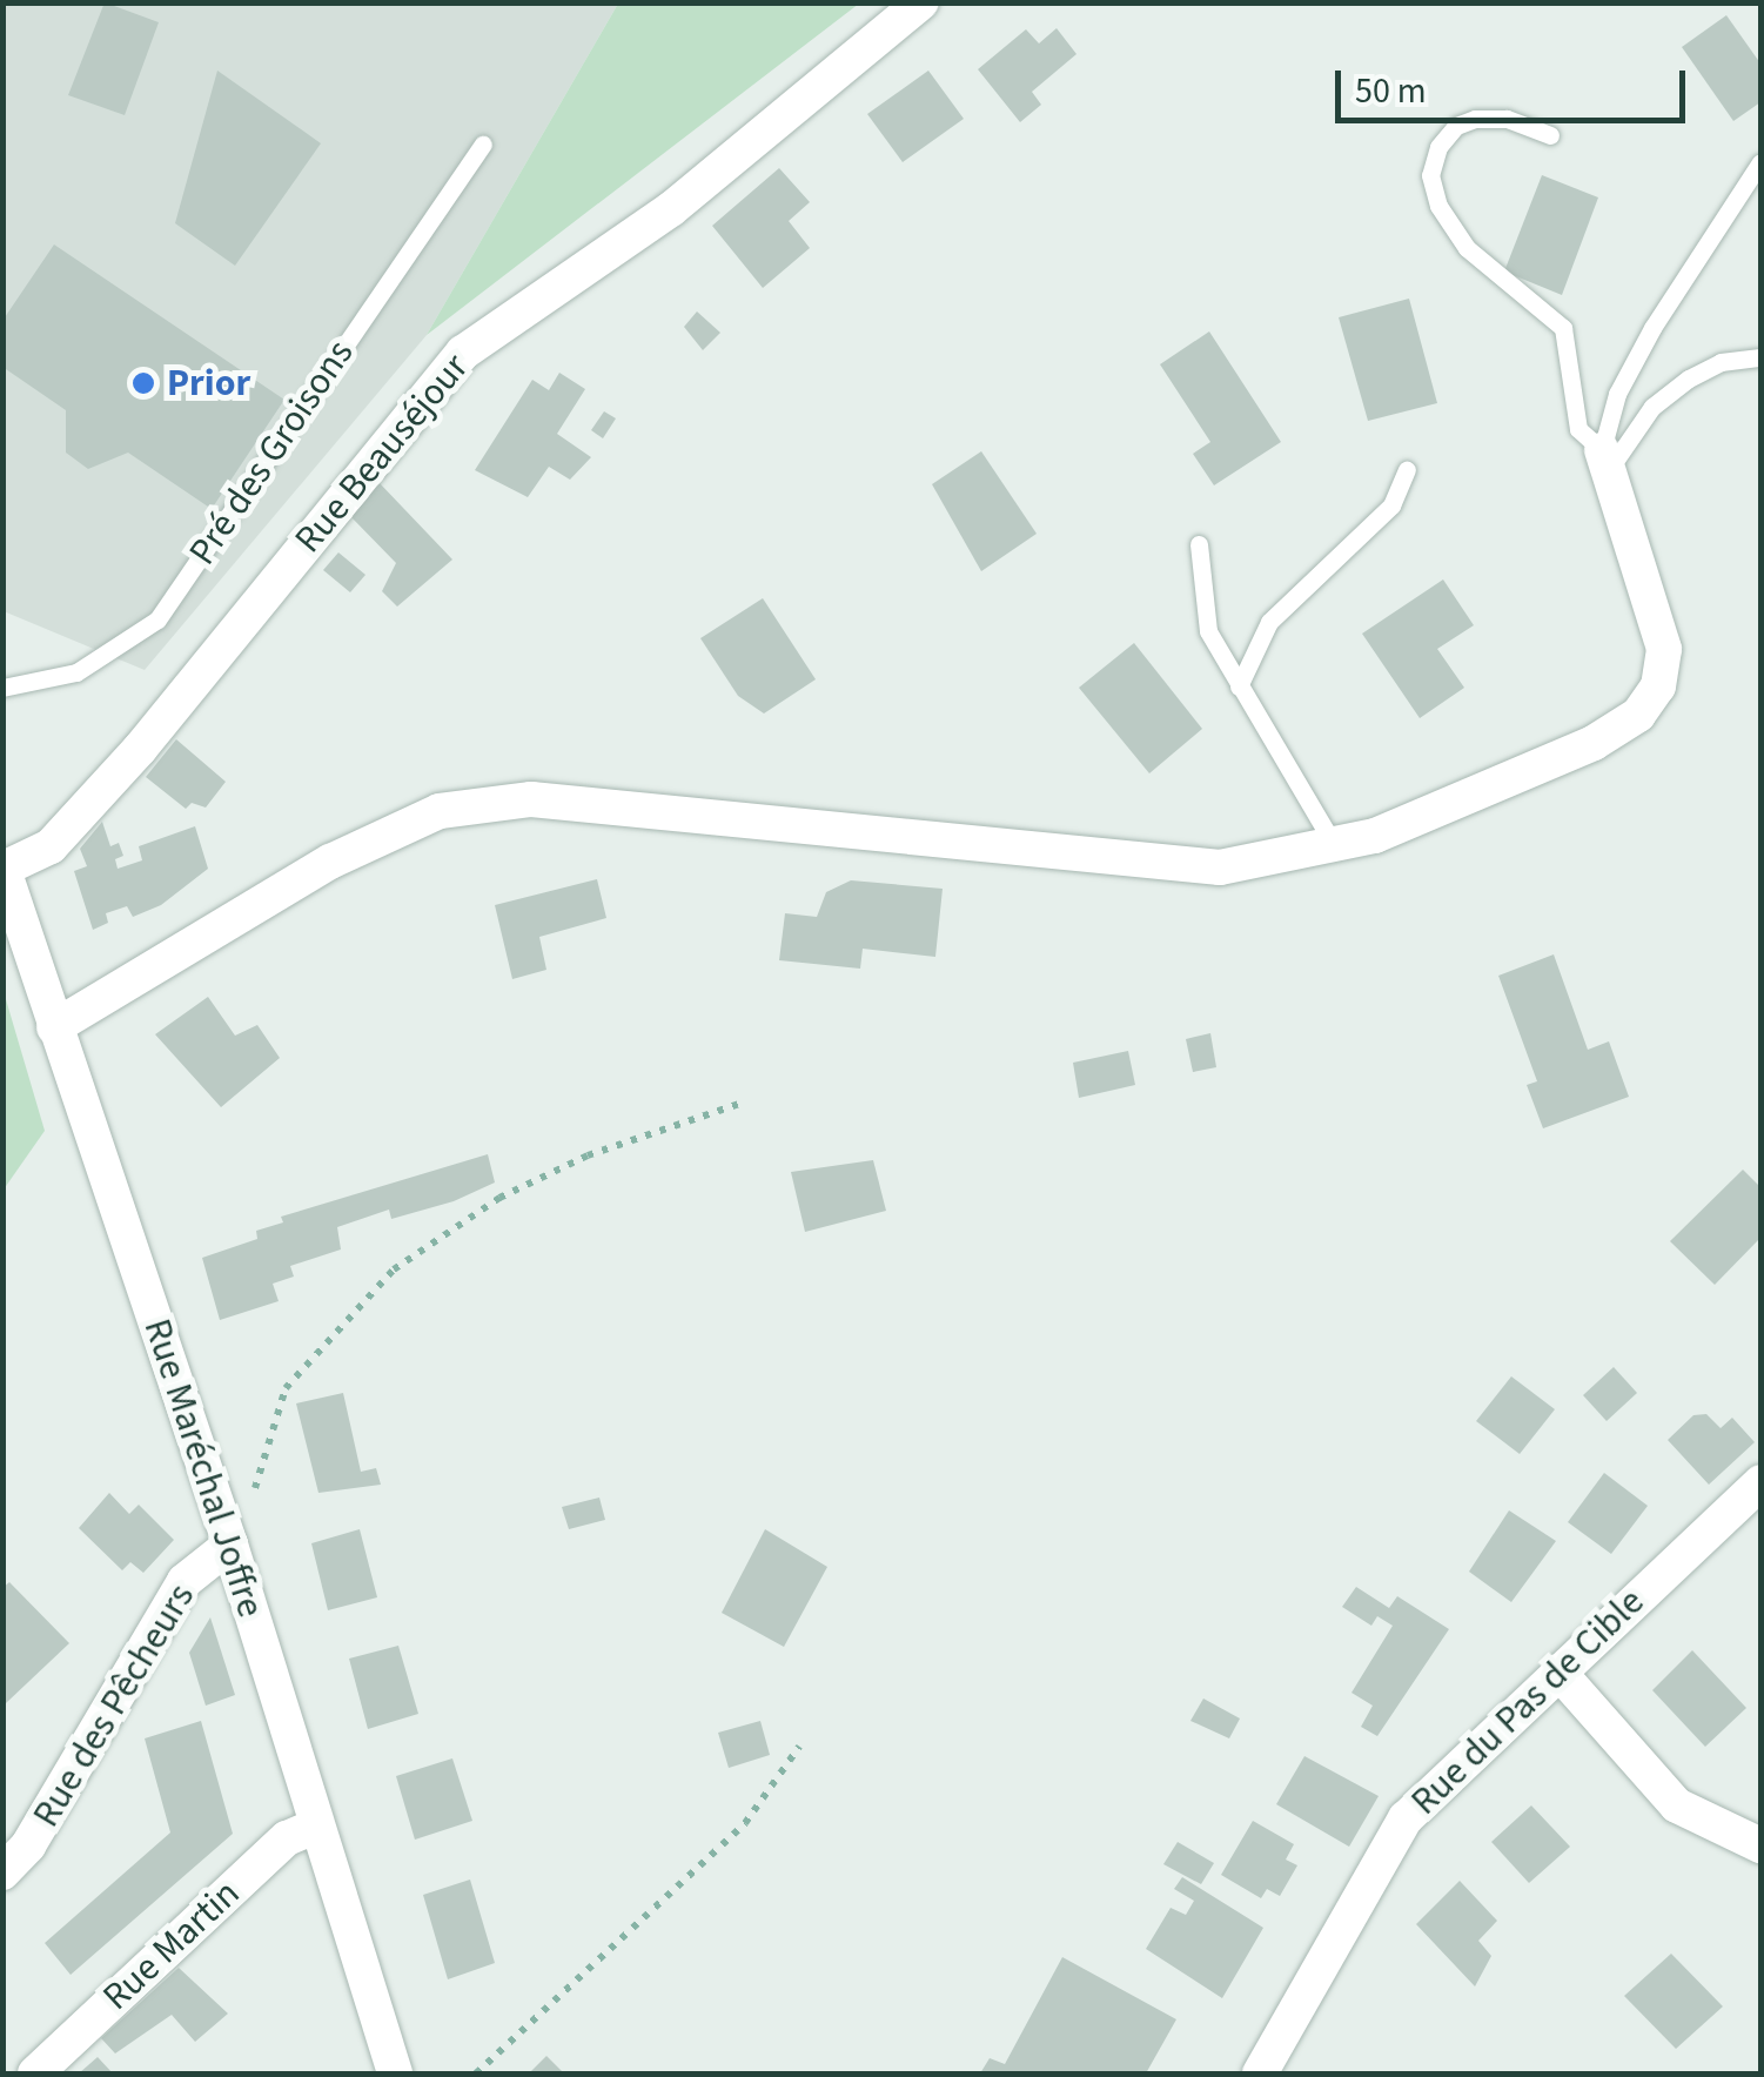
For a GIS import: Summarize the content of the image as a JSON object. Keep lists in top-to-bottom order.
{
  "streets": {
    "street": [
      "Rue Beauséjour",
      "Rue Maréchal Joffre",
      "Rue du Pas de Cible",
      "Rue des Pêcheurs",
      "Rue Martin"
    ],
    "lane": ["Pré des Groisons"]
  },
  "crossings": [
    ["Rue Beauséjour", "Rue Maréchal Joffre"],
    ["Rue Maréchal Joffre", "Rue des Pêcheurs"],
    ["Rue Maréchal Joffre", "Rue Martin"]
  ],
  "places": ["Prior"],
  "scale_bar": "50 m"
}
